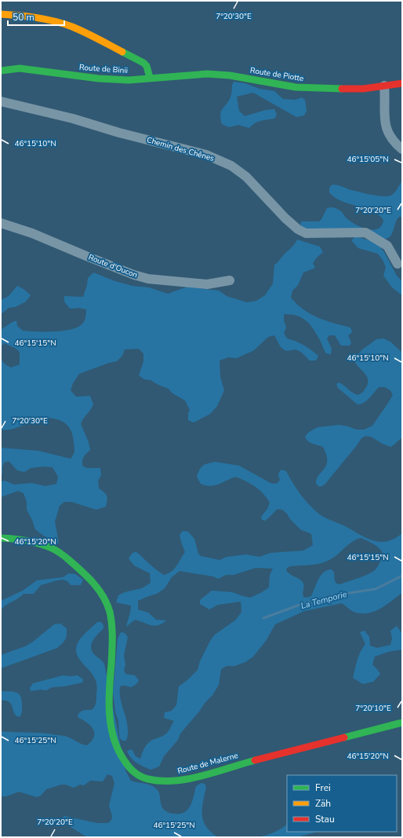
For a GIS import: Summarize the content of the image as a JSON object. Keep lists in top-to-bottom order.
{
  "streets": {
    "street": [
      "Route de Binii",
      "Route de Piotte",
      "Chemin des Chênes",
      "Route d'Oucon",
      "Route de Malerne"
    ]
  },
  "crossings": [
    ["Route de Binii", "Route de Piotte"]
  ],
  "water": ["La Temporie"],
  "legend": ["Frei", "Zäh", "Stau"],
  "scale_bar": "50 m",
  "coordinates": [
    "7°20'30\"E",
    "46°15'10\"N",
    "46°15'05\"N",
    "7°20'20\"E",
    "46°15'15\"N",
    "46°15'20\"N",
    "7°20'10\"E",
    "46°15'25\"N"
  ]
}
